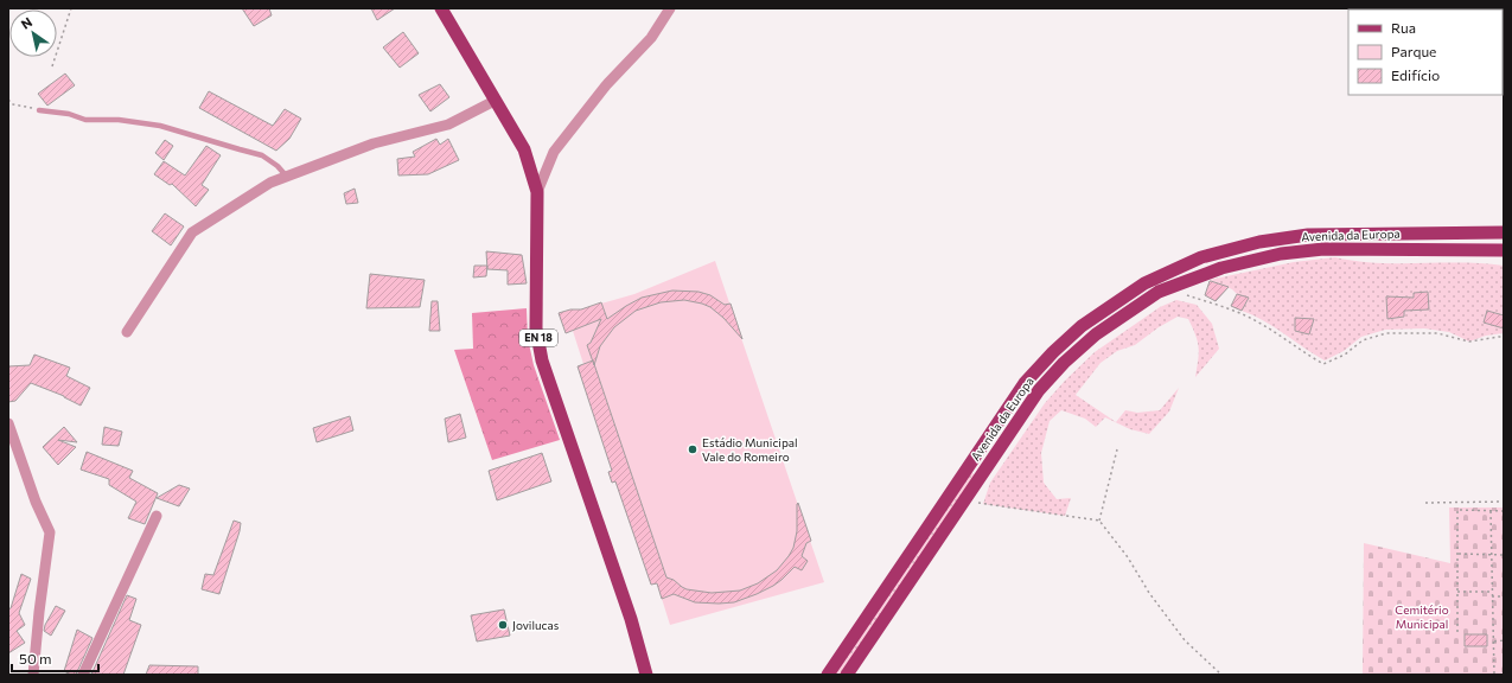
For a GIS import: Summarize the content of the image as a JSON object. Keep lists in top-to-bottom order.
{
  "streets": {
    "main road": ["Avenida da Europa", "EN 18"]
  },
  "parks": ["Cemitério Municipal"],
  "places": ["Estádio Municipal Vale do Romeiro", "Jovilucas"],
  "legend": ["Rua", "Parque", "Edifício"],
  "scale_bar": "50 m",
  "north": "top left"
}
